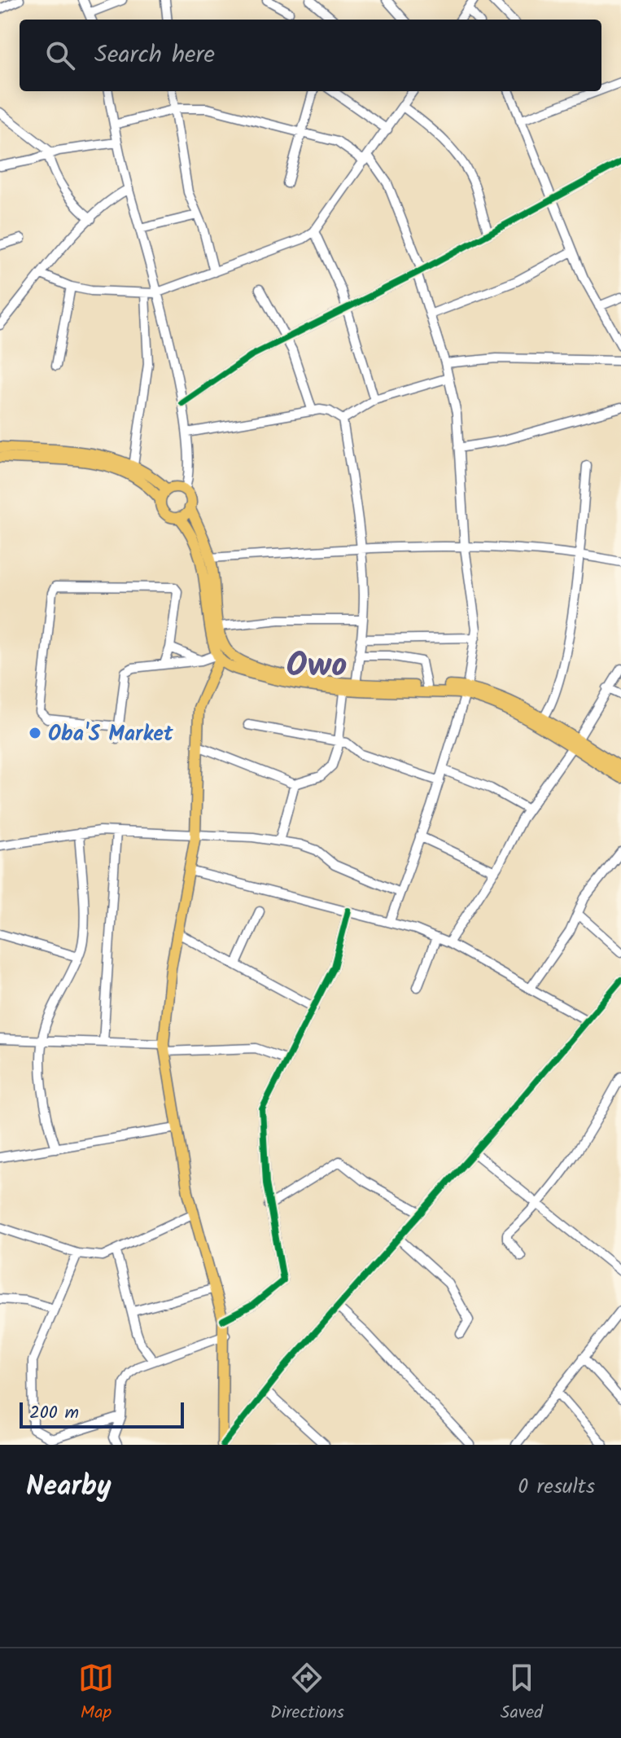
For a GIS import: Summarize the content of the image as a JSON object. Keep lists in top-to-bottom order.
{
  "districts": ["Owo"],
  "places": ["Oba'S Market"],
  "scale_bar": "200 m",
  "page": {
    "search": "Search here",
    "scale": "200 m",
    "heading": ["Nearby", "0 results"],
    "nav": ["Map", "Directions", "Saved"]
  }
}
